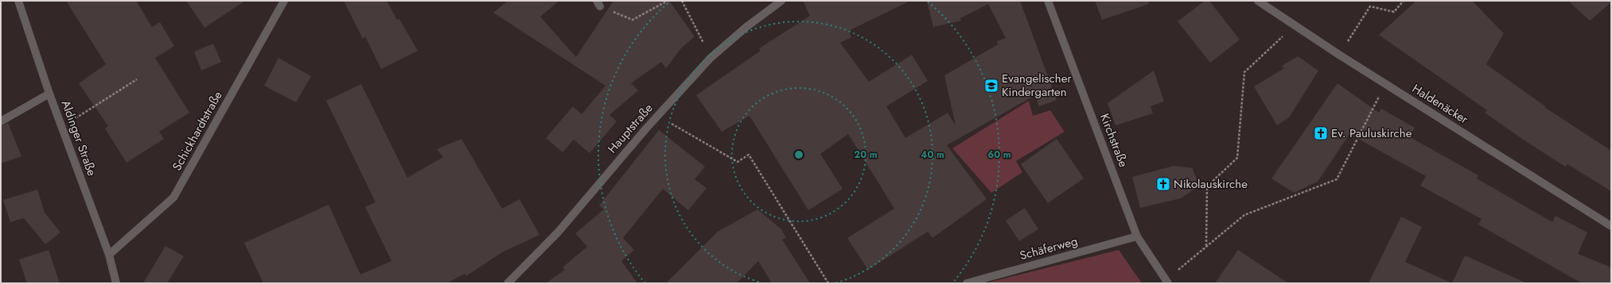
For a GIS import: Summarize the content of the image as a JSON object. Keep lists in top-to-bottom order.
{
  "streets": {
    "street": [
      "Haldenäcker",
      "Hauptstraße",
      "Schickhardtstraße",
      "Aldinger Straße",
      "Kirchstraße",
      "Schäferweg"
    ]
  },
  "crossings": [
    ["Schickhardtstraße", "Aldinger Straße"],
    ["Kirchstraße", "Schäferweg"]
  ],
  "places": {
    "school or university": ["Evangelischer Kindergarten"],
    "church": ["Ev. Pauluskirche", "Nikolauskirche"]
  },
  "rings": ["20 m", "40 m", "60 m"]
}
